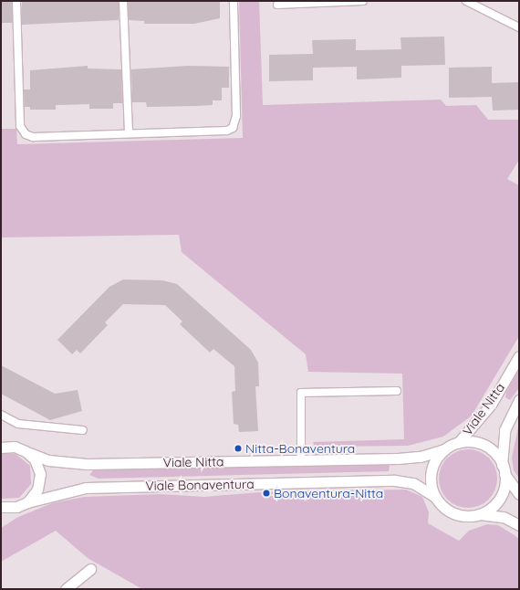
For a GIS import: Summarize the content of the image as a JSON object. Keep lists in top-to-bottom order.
{
  "streets": {
    "main road": ["Viale Nitta", "Viale Bonaventura"]
  },
  "crossings": [
    ["Viale Nitta", "Viale Bonaventura"]
  ],
  "places": ["Nitta-Bonaventura", "Bonaventura-Nitta"]
}
